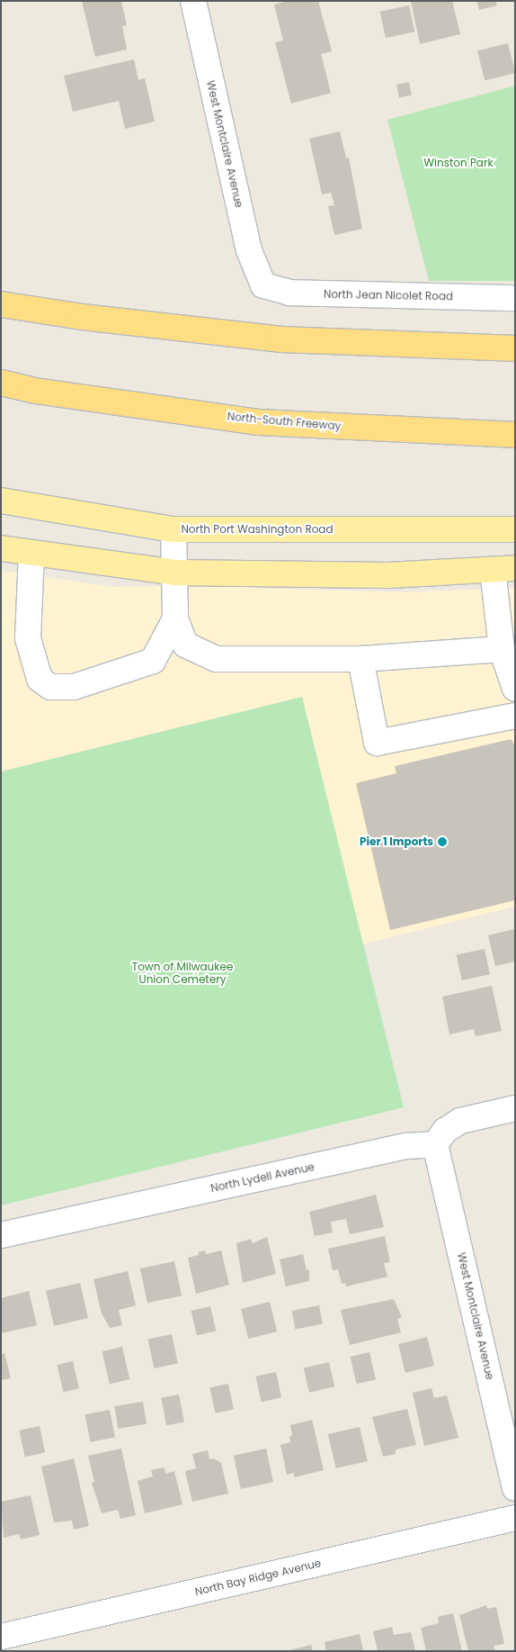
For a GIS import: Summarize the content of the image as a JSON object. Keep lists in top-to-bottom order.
{
  "streets": {
    "highway": ["North-South Freeway"],
    "main road": ["North Port Washington Road"],
    "street": [
      "West Montclaire Avenue",
      "North Jean Nicolet Road",
      "North Lydell Avenue",
      "North Bay Ridge Avenue"
    ]
  },
  "crossings": [
    ["West Montclaire Avenue", "North Jean Nicolet Road"],
    ["West Montclaire Avenue", "North Lydell Avenue"]
  ],
  "parks": ["Winston Park", "Town of Milwaukee Union Cemetery"],
  "places": ["Pier 1 Imports"]
}
